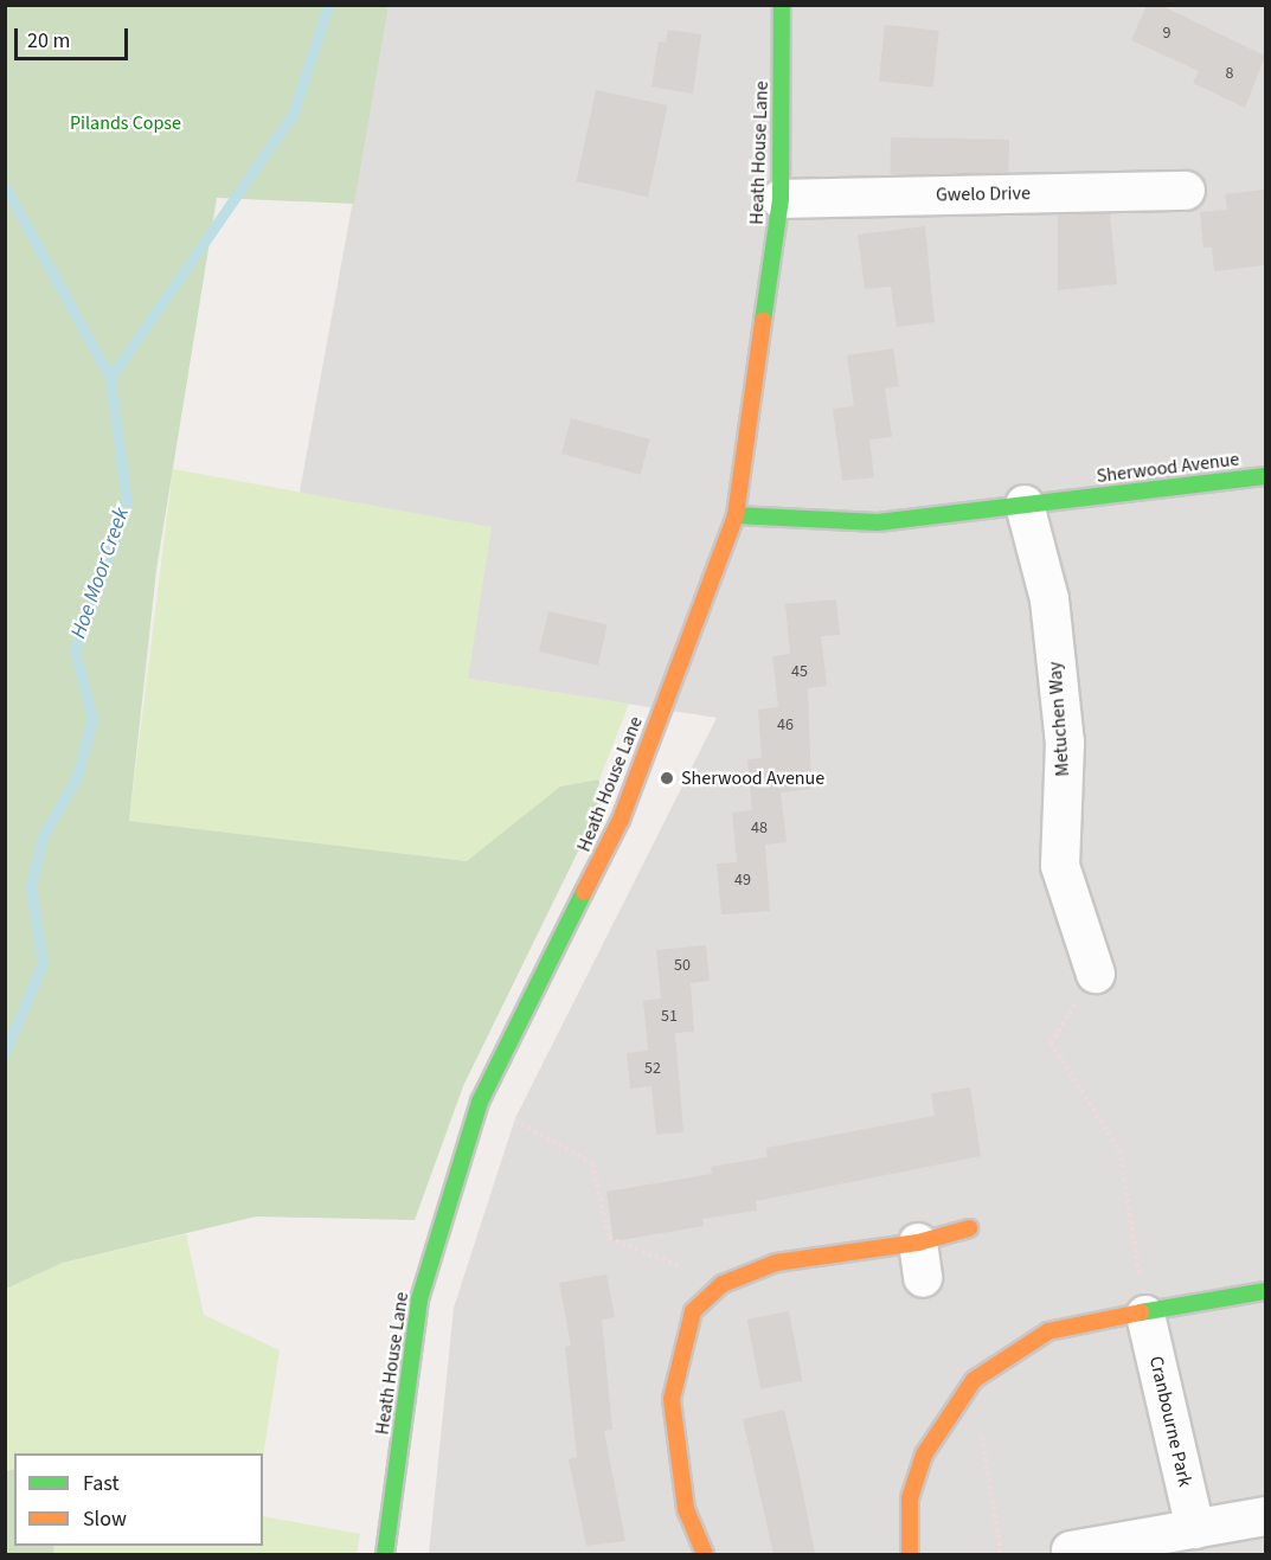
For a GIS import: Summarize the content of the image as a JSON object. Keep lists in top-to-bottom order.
{
  "streets": {
    "street": [
      "Heath House Lane",
      "Gwelo Drive",
      "Sherwood Avenue",
      "Metuchen Way",
      "Cranbourne Park"
    ]
  },
  "crossings": [
    ["Heath House Lane", "Gwelo Drive"],
    ["Heath House Lane", "Sherwood Avenue"],
    ["Sherwood Avenue", "Metuchen Way"]
  ],
  "water": ["Hoe Moor Creek"],
  "parks": ["Pilands Copse"],
  "places": ["Sherwood Avenue"],
  "house_numbers": [
    "9",
    "8",
    "45",
    "46",
    "48",
    "49",
    "50",
    "51",
    "52"
  ],
  "legend": ["Fast", "Slow"],
  "scale_bar": "20 m"
}
